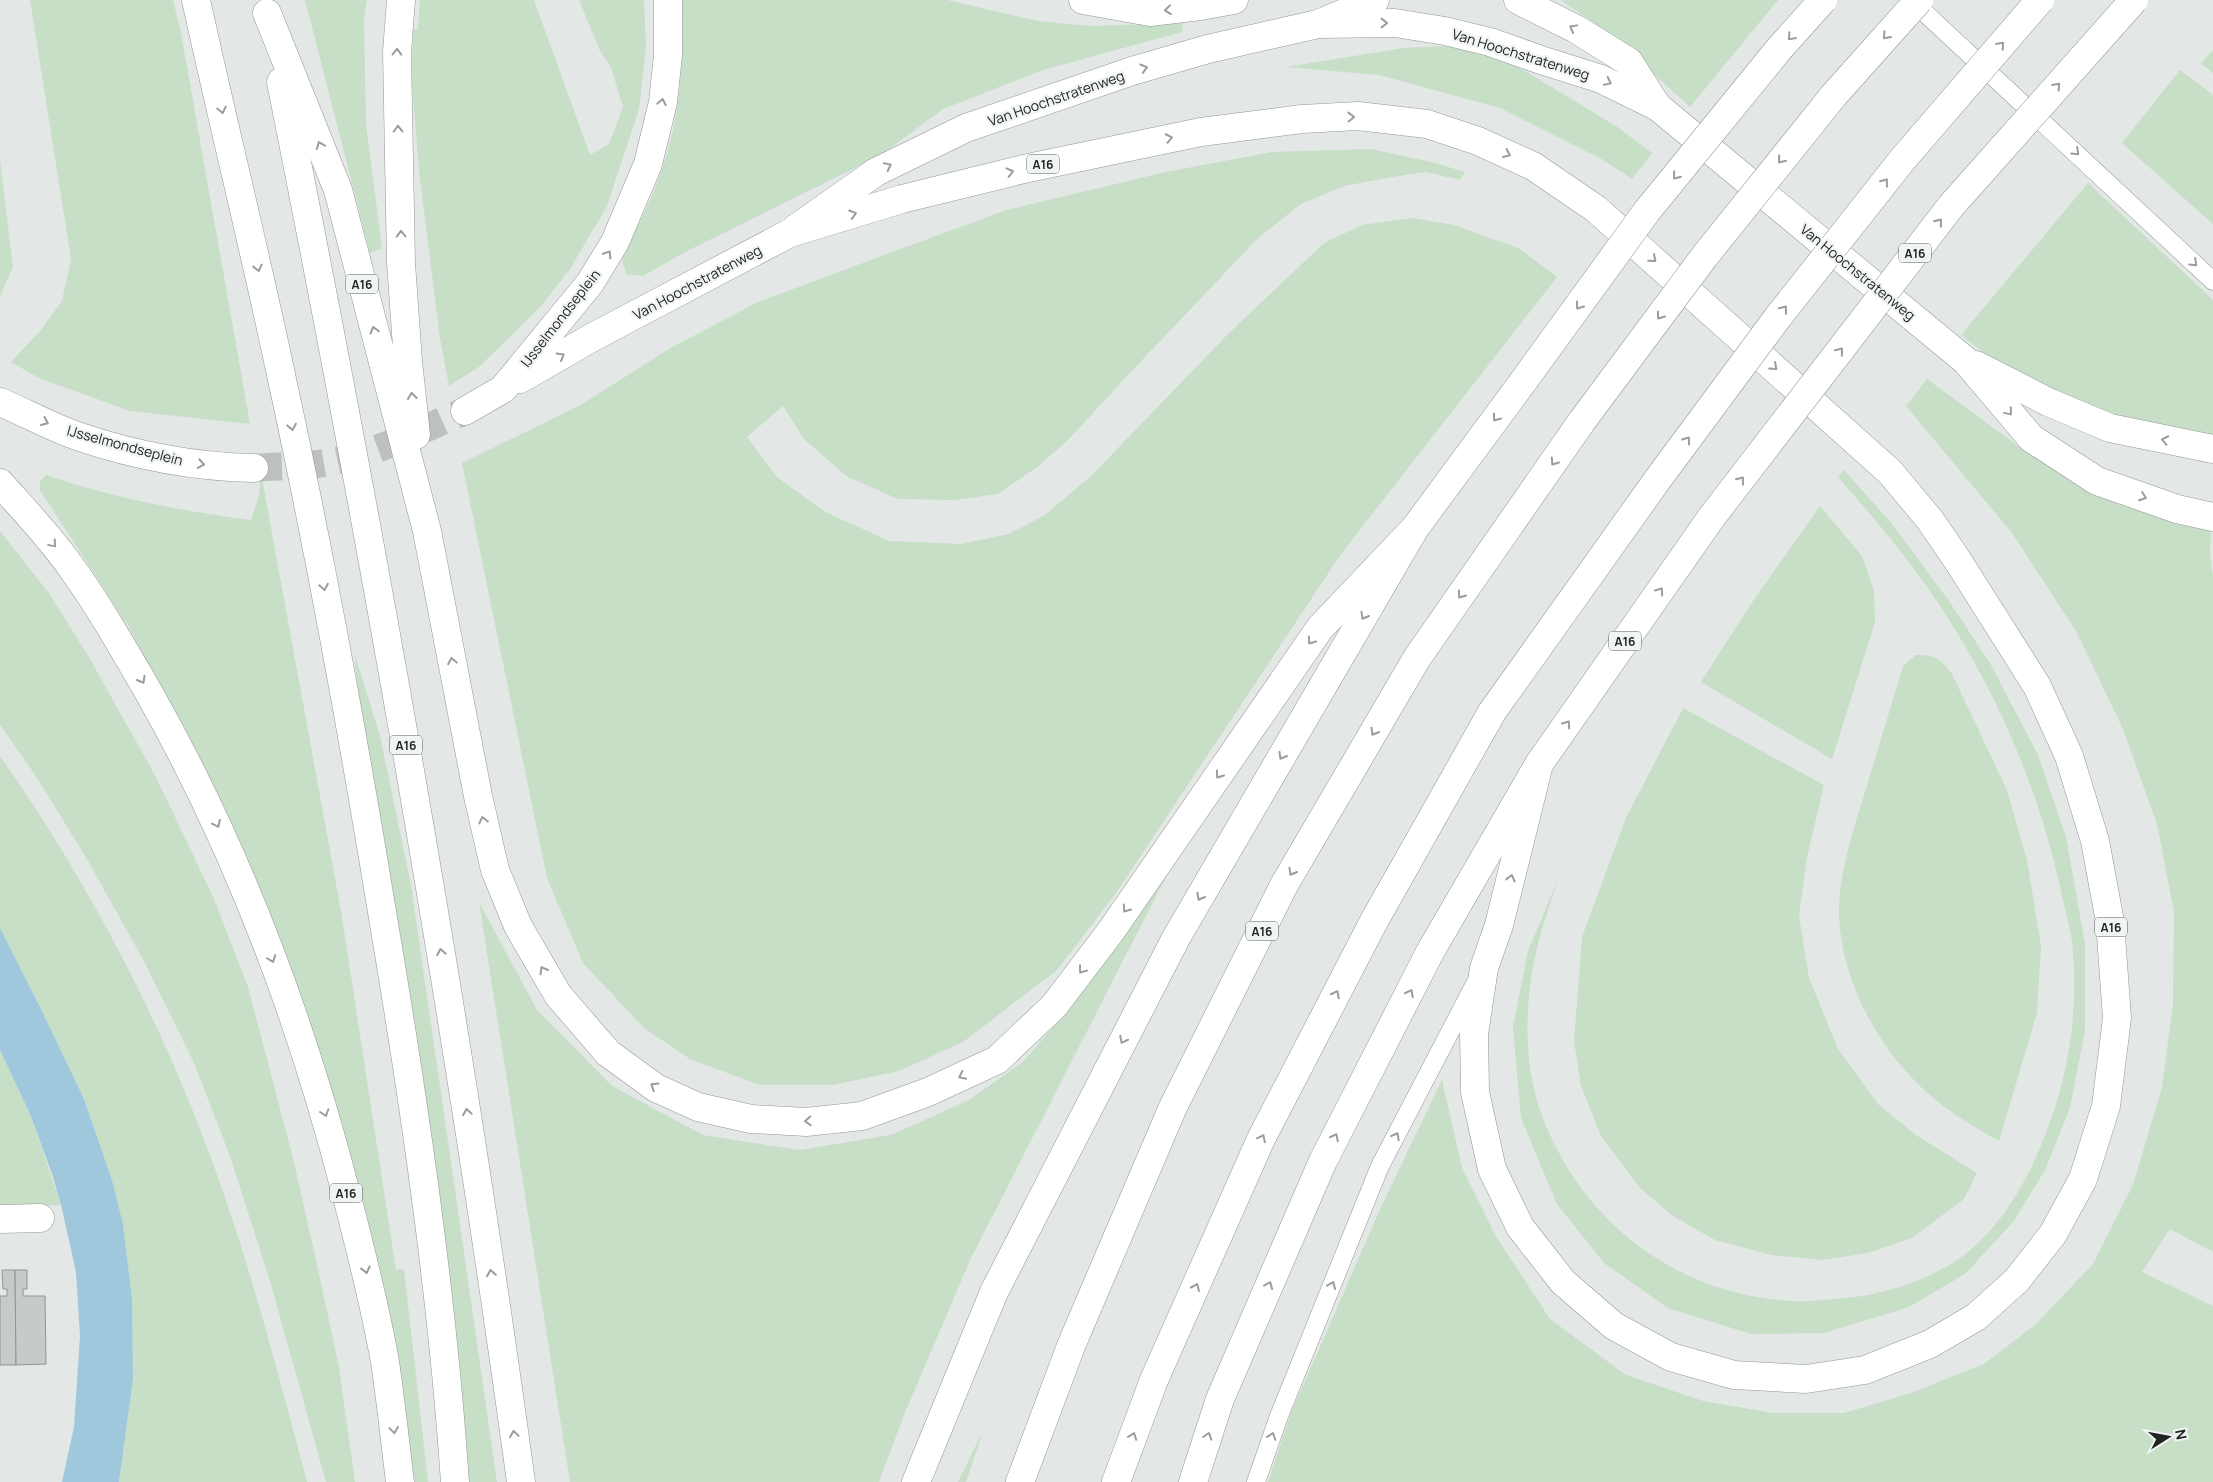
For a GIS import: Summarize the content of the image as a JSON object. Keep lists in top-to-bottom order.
{
  "streets": {
    "main road": ["Van Hoochstratenweg", "A16", "IJsselmondseplein"]
  },
  "crossings": [
    ["Van Hoochstratenweg", "A16"],
    ["Van Hoochstratenweg", "IJsselmondseplein"]
  ],
  "north": "right"
}
